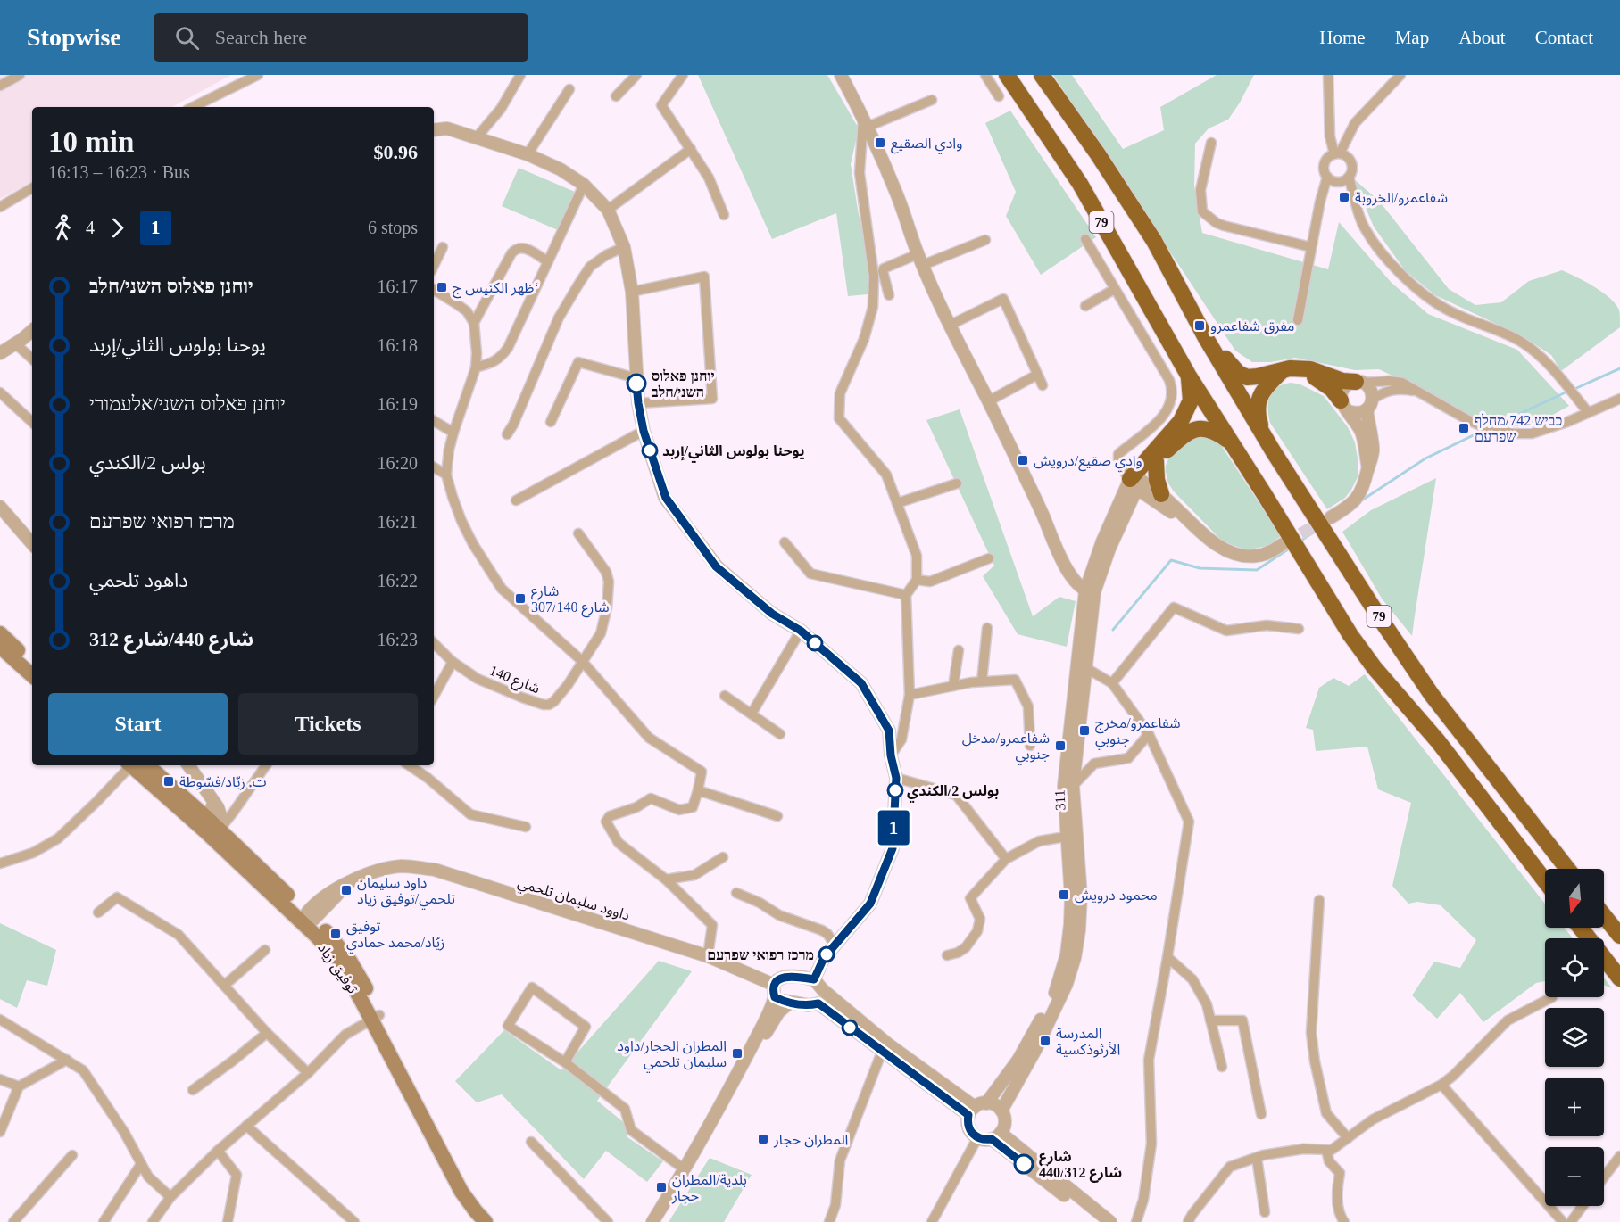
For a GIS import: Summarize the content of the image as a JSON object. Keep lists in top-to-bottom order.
{
  "streets": {
    "highway": ["79"],
    "main road": ["توفيق زياد"],
    "street": ["شارع 140", "311", "داوود سليمان تلحمي"]
  },
  "crossings": [
    ["داوود سليمان تلحمي", "توفيق زياد"]
  ],
  "places": {
    "transit": [
      "وادي الصقيع",
      "شفاعمرو/الخروبة",
      "ظهر الكنيس ج‘",
      "مفرق شفاعمرو",
      "כביש 742/מחלף שפרעם",
      "وادي صقيع/درويش",
      "شارع 307/شارع 140",
      "شفاعمرو/مخرج جنوبي",
      "شفاعمرو/مدخل جنوبي",
      "ت. زيّاد/فسّوطة",
      "داود سليمان تلحمي/توفيق زياد",
      "محمود درويش",
      "توفيق زيّاد/محمد حمادي",
      "المدرسة الأرثوذكسية",
      "المطران الحجار/داود سليمان تلحمي",
      "المطران حجار",
      "بلدية/المطران حجار"
    ],
    "other": [
      "יוחנן פאלוס השני/חלב",
      "يوحنا بولوس الثاني/إربد",
      "بولس 2/الكندي",
      "מרכז רפואי שפרעם",
      "شارع 440/شارع 312"
    ]
  },
  "lines": ["bus line 1"],
  "north": "bottom",
  "page": {
    "header": "Stopwise",
    "search": "Search here",
    "nav": [
      "Home",
      "Map",
      "About",
      "Contact"
    ],
    "on_map": "1",
    "heading": ["10 min", "16:13 – 16:23 · Bus", "$0.96"],
    "legs": ["4", "1", "6 stops"],
    "list": [
      {
        "name": "יוחנן פאלוס השני/חלב",
        "value": "16:17"
      },
      {
        "name": "يوحنا بولوس الثاني/إربد",
        "value": "16:18"
      },
      {
        "name": "יוחנן פאלוס השני/אלעמורי",
        "value": "16:19"
      },
      {
        "name": "بولس 2/الكندي",
        "value": "16:20"
      },
      {
        "name": "מרכז רפואי שפרעם",
        "value": "16:21"
      },
      {
        "name": "داهود تلحمي",
        "value": "16:22"
      },
      {
        "name": "شارع 440/شارع 312",
        "value": "16:23"
      }
    ],
    "buttons": ["Start", "Tickets"],
    "map_buttons": ["+", "−"]
  }
}
